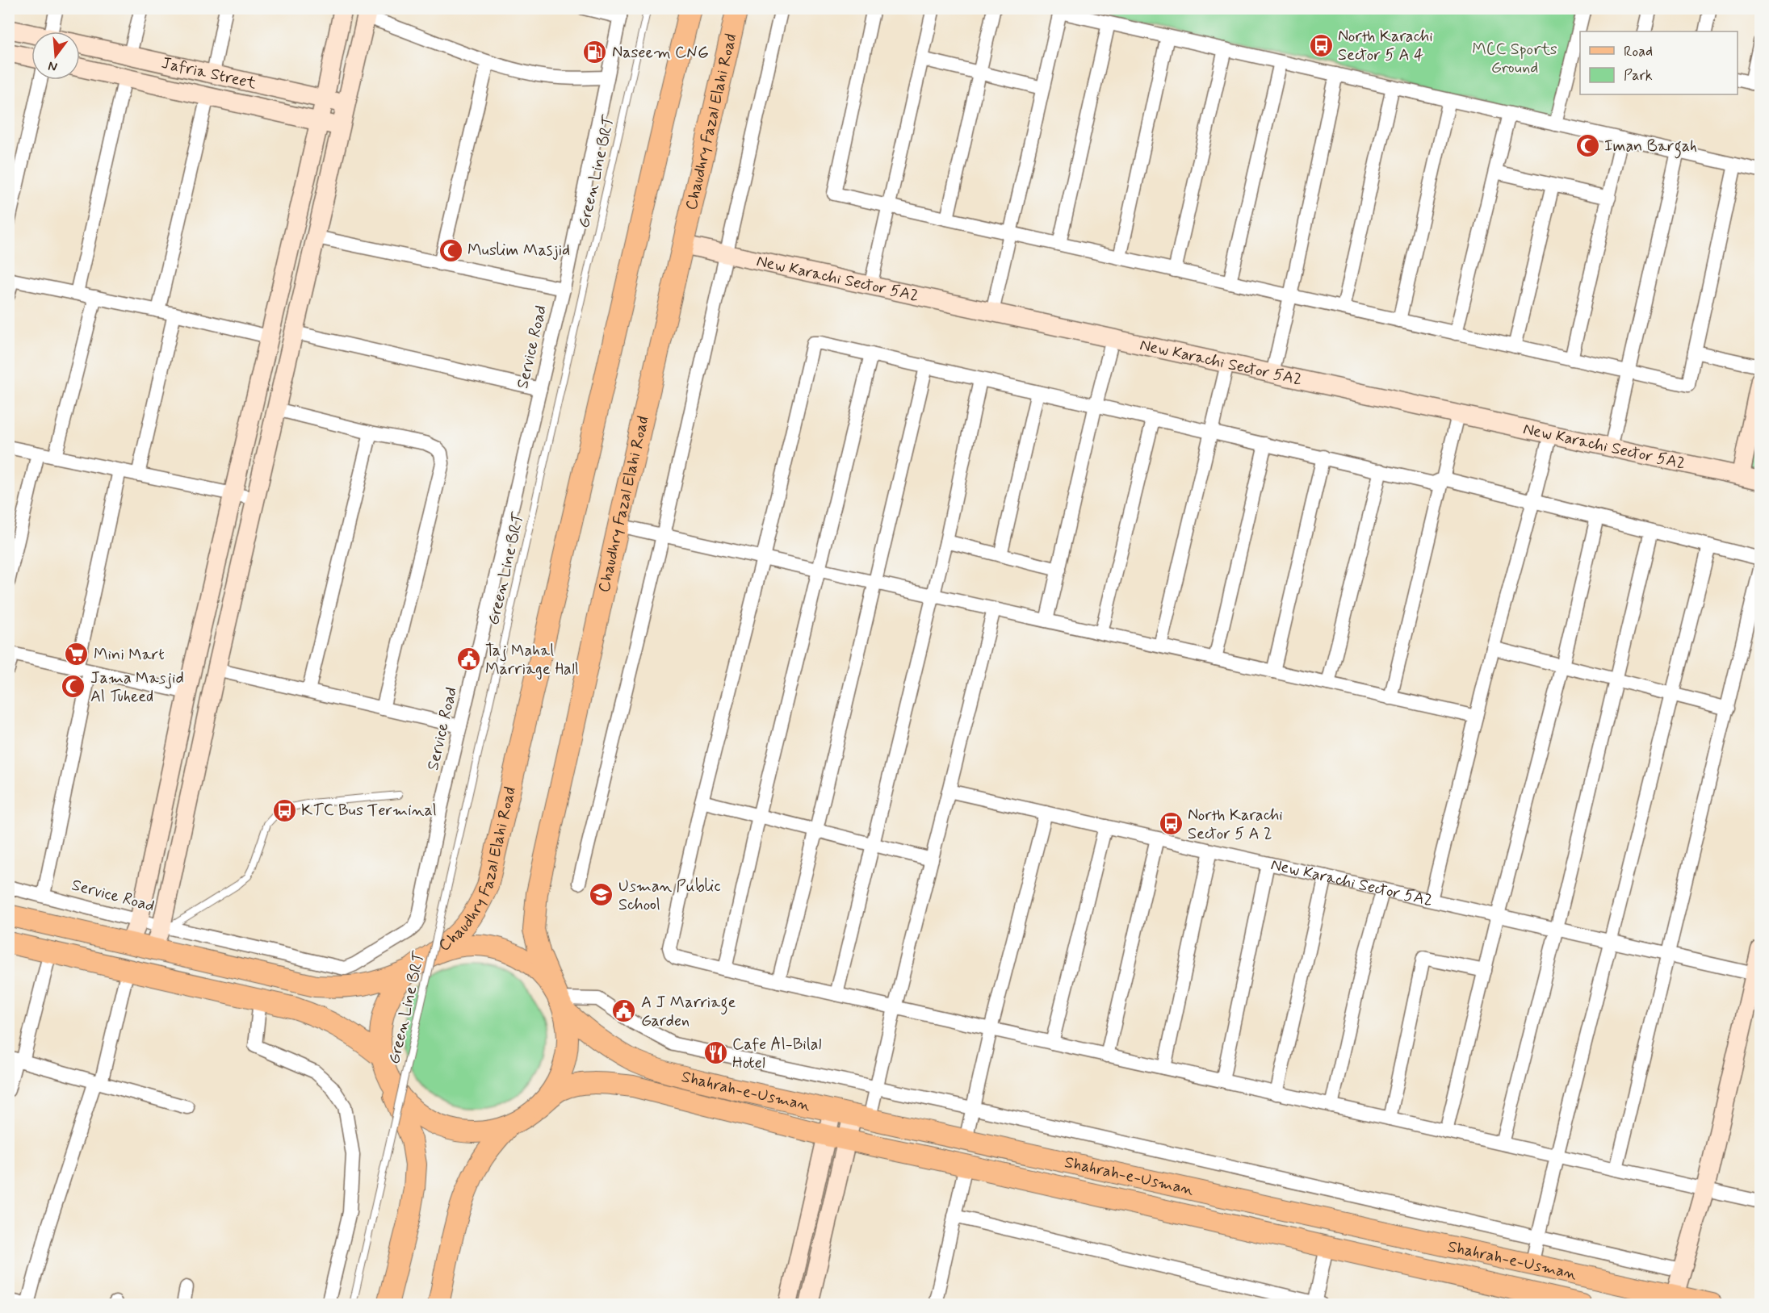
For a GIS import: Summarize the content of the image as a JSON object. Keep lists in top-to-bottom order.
{
  "streets": {
    "main road": ["Chaudhry Fazal Elahi Road", "Shahrah-e-Usman"],
    "street": ["Jafria Street", "New Karachi Sector 5A2", "Service Road"],
    "lane": ["Green Line BRT"]
  },
  "crossings": [
    ["Chaudhry Fazal Elahi Road", "New Karachi Sector 5A2"],
    ["Chaudhry Fazal Elahi Road", "Shahrah-e-Usman"]
  ],
  "parks": ["MCC Sports Ground"],
  "places": {
    "bus stop": ["North Karachi Sector 5 A 4", "KTC Bus Terminal", "North Karachi Sector 5 A 2"],
    "fuel station": ["Naseem CNG"],
    "mosque": ["Iman Bargah", "Muslim Masjid", "Jama Masjid Al Tuheed"],
    "supermarket": ["Mini Mart"],
    "public building": ["Taj Mahal Marriage Hall", "A J Marriage Garden"],
    "school or university": ["Usman Public School"],
    "restaurant": ["Cafe Al-Bilal Hotel"]
  },
  "legend": ["Road", "Park"],
  "north": "bottom"
}
